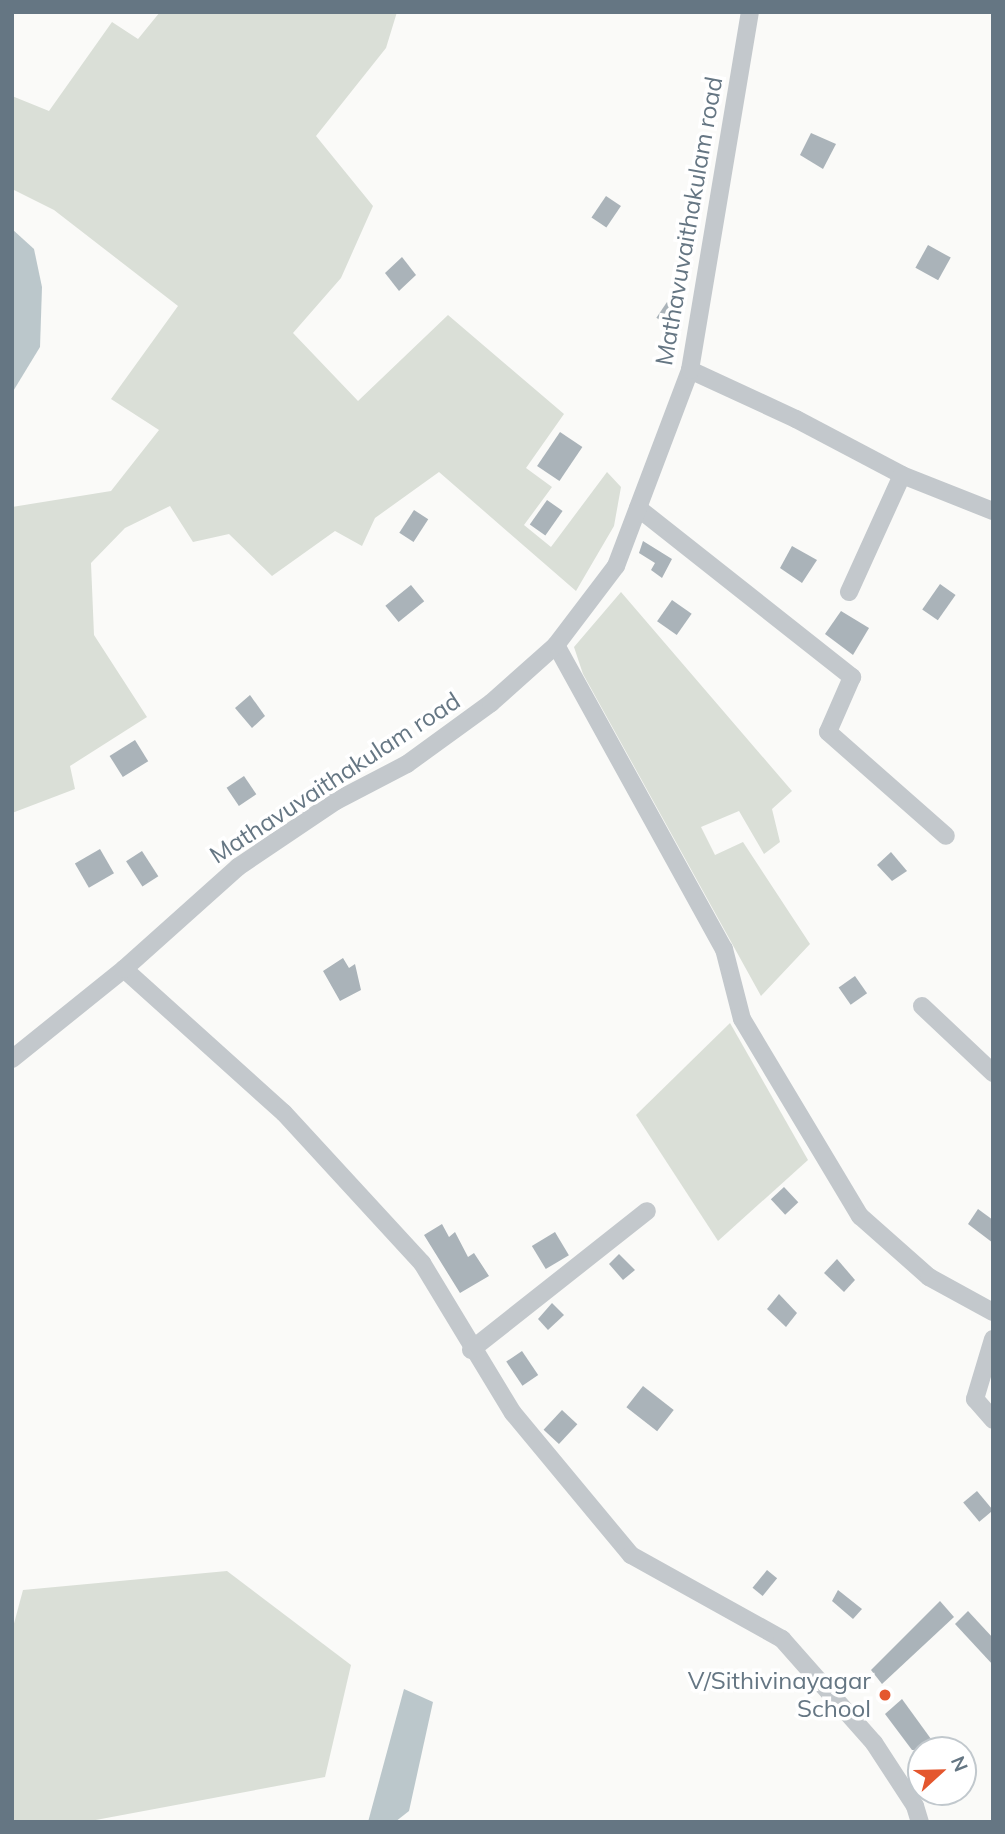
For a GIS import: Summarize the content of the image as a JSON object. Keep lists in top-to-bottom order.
{
  "streets": {
    "street": ["Mathavuvaithakulam road"]
  },
  "places": ["V/Sithivinayagar School"],
  "north": "right"
}
